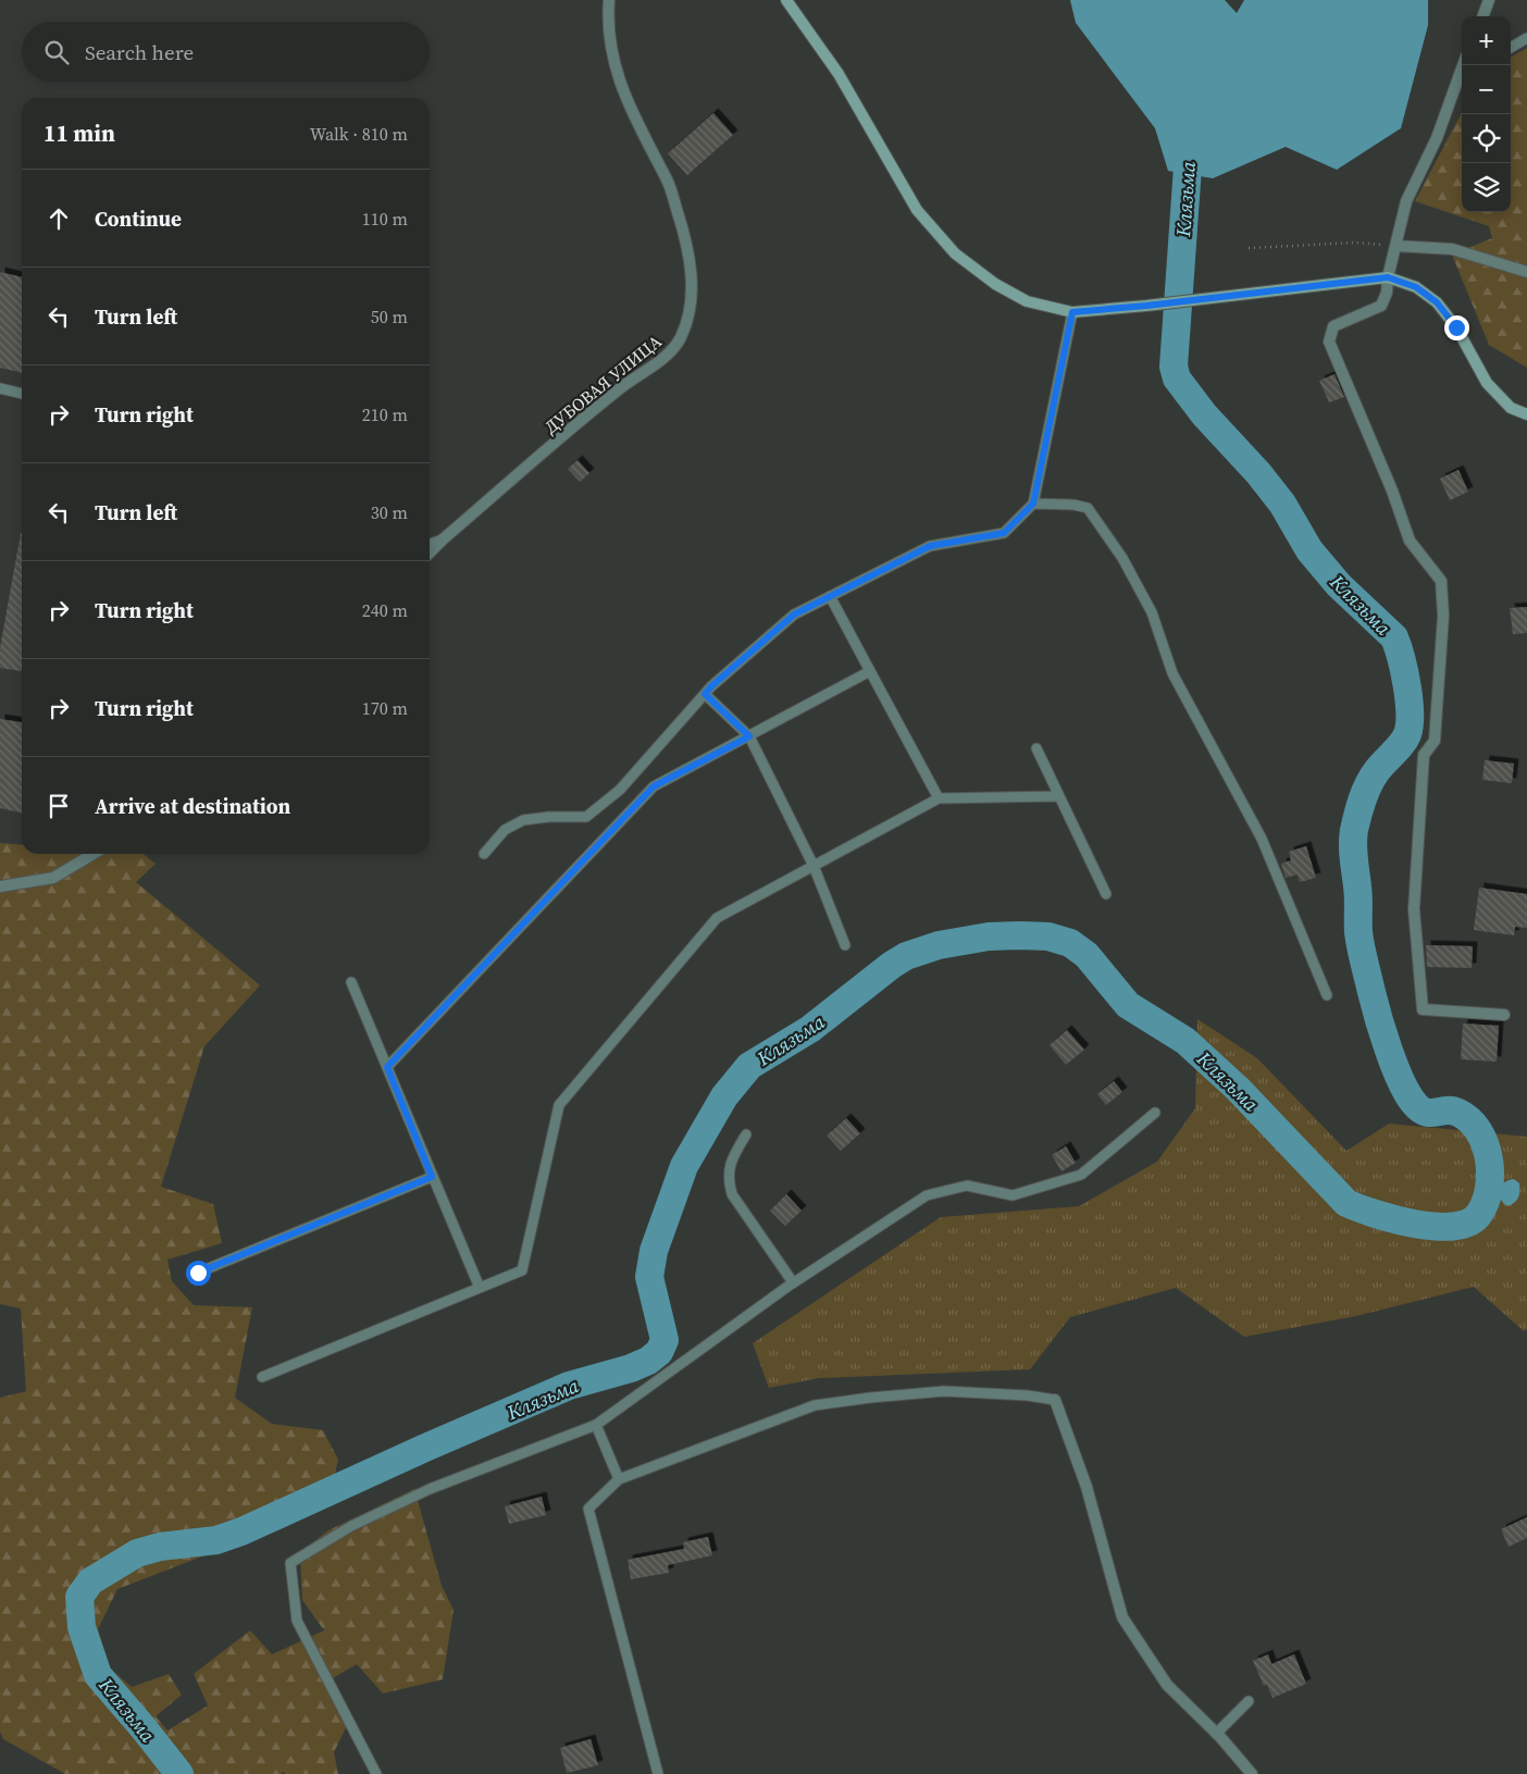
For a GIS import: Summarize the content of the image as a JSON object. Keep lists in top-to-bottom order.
{
  "streets": {
    "street": ["ДУБОВАЯ УЛИЦА"]
  },
  "water": ["Клязьма"],
  "page": {
    "map_buttons": ["+", "−"],
    "search": "Search here",
    "heading": ["11 min", "Walk · 810 m"],
    "list": [
      ["Continue", "110 m"],
      ["Turn left", "50 m"],
      ["Turn right", "210 m"],
      ["Turn left", "30 m"],
      ["Turn right", "240 m"],
      ["Turn right", "170 m"],
      "Arrive at destination"
    ]
  }
}
